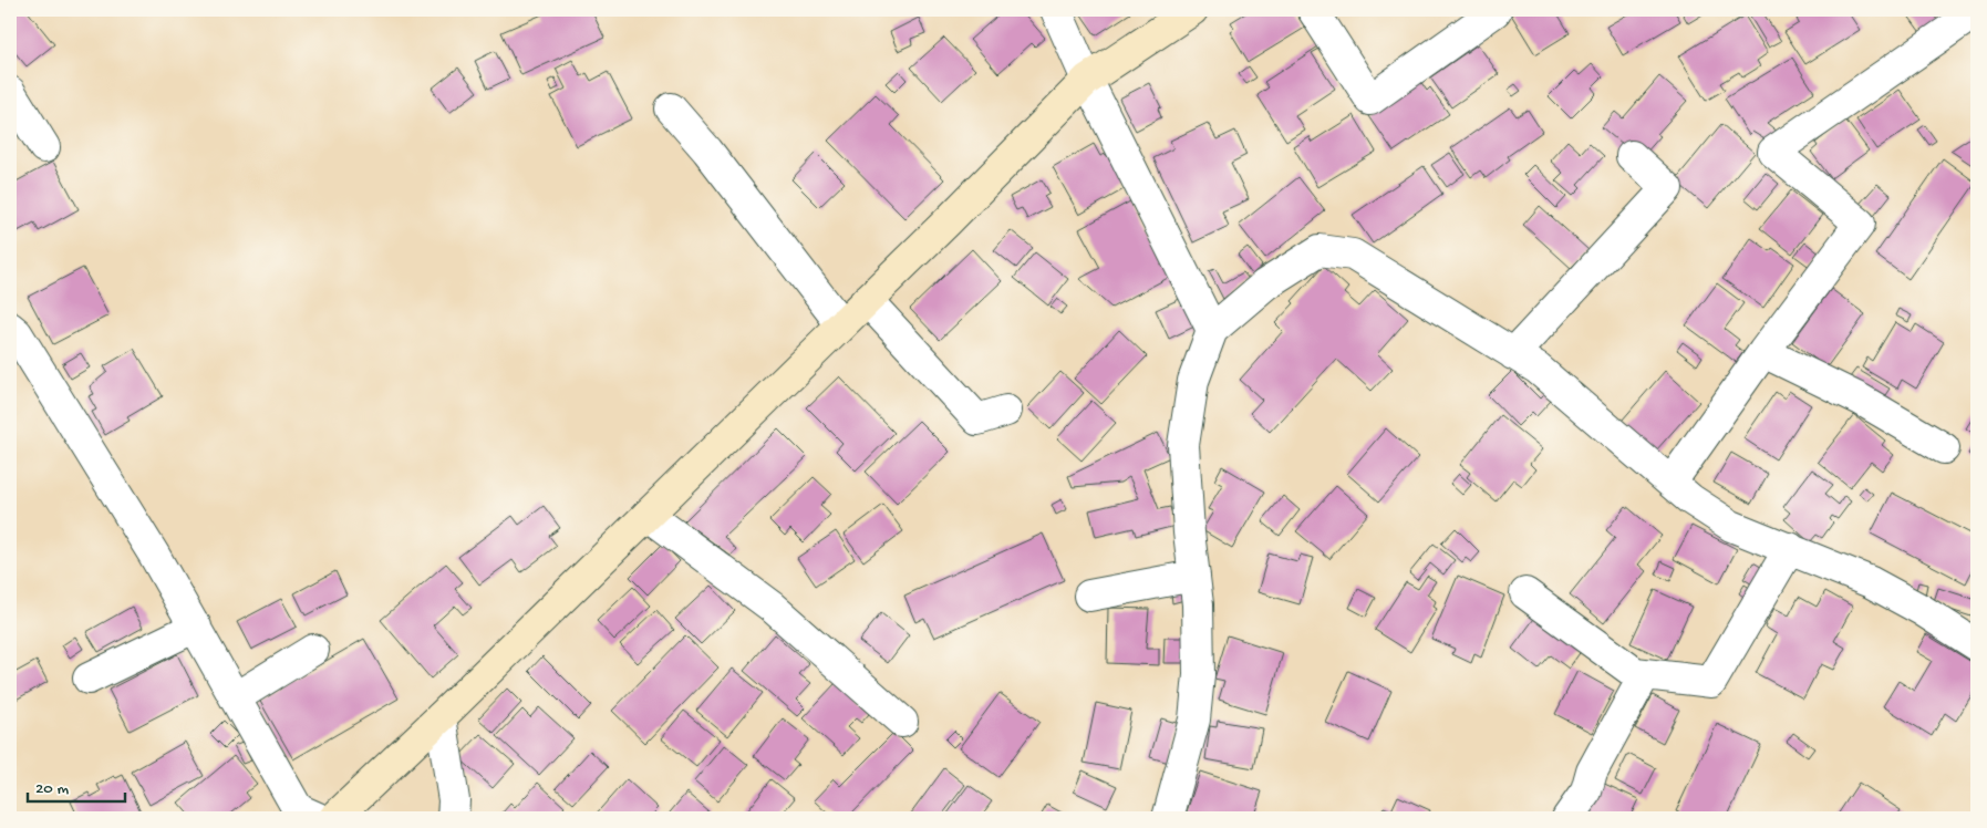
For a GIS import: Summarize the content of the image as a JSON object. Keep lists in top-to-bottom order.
{
  "scale_bar": "20 m"
}
